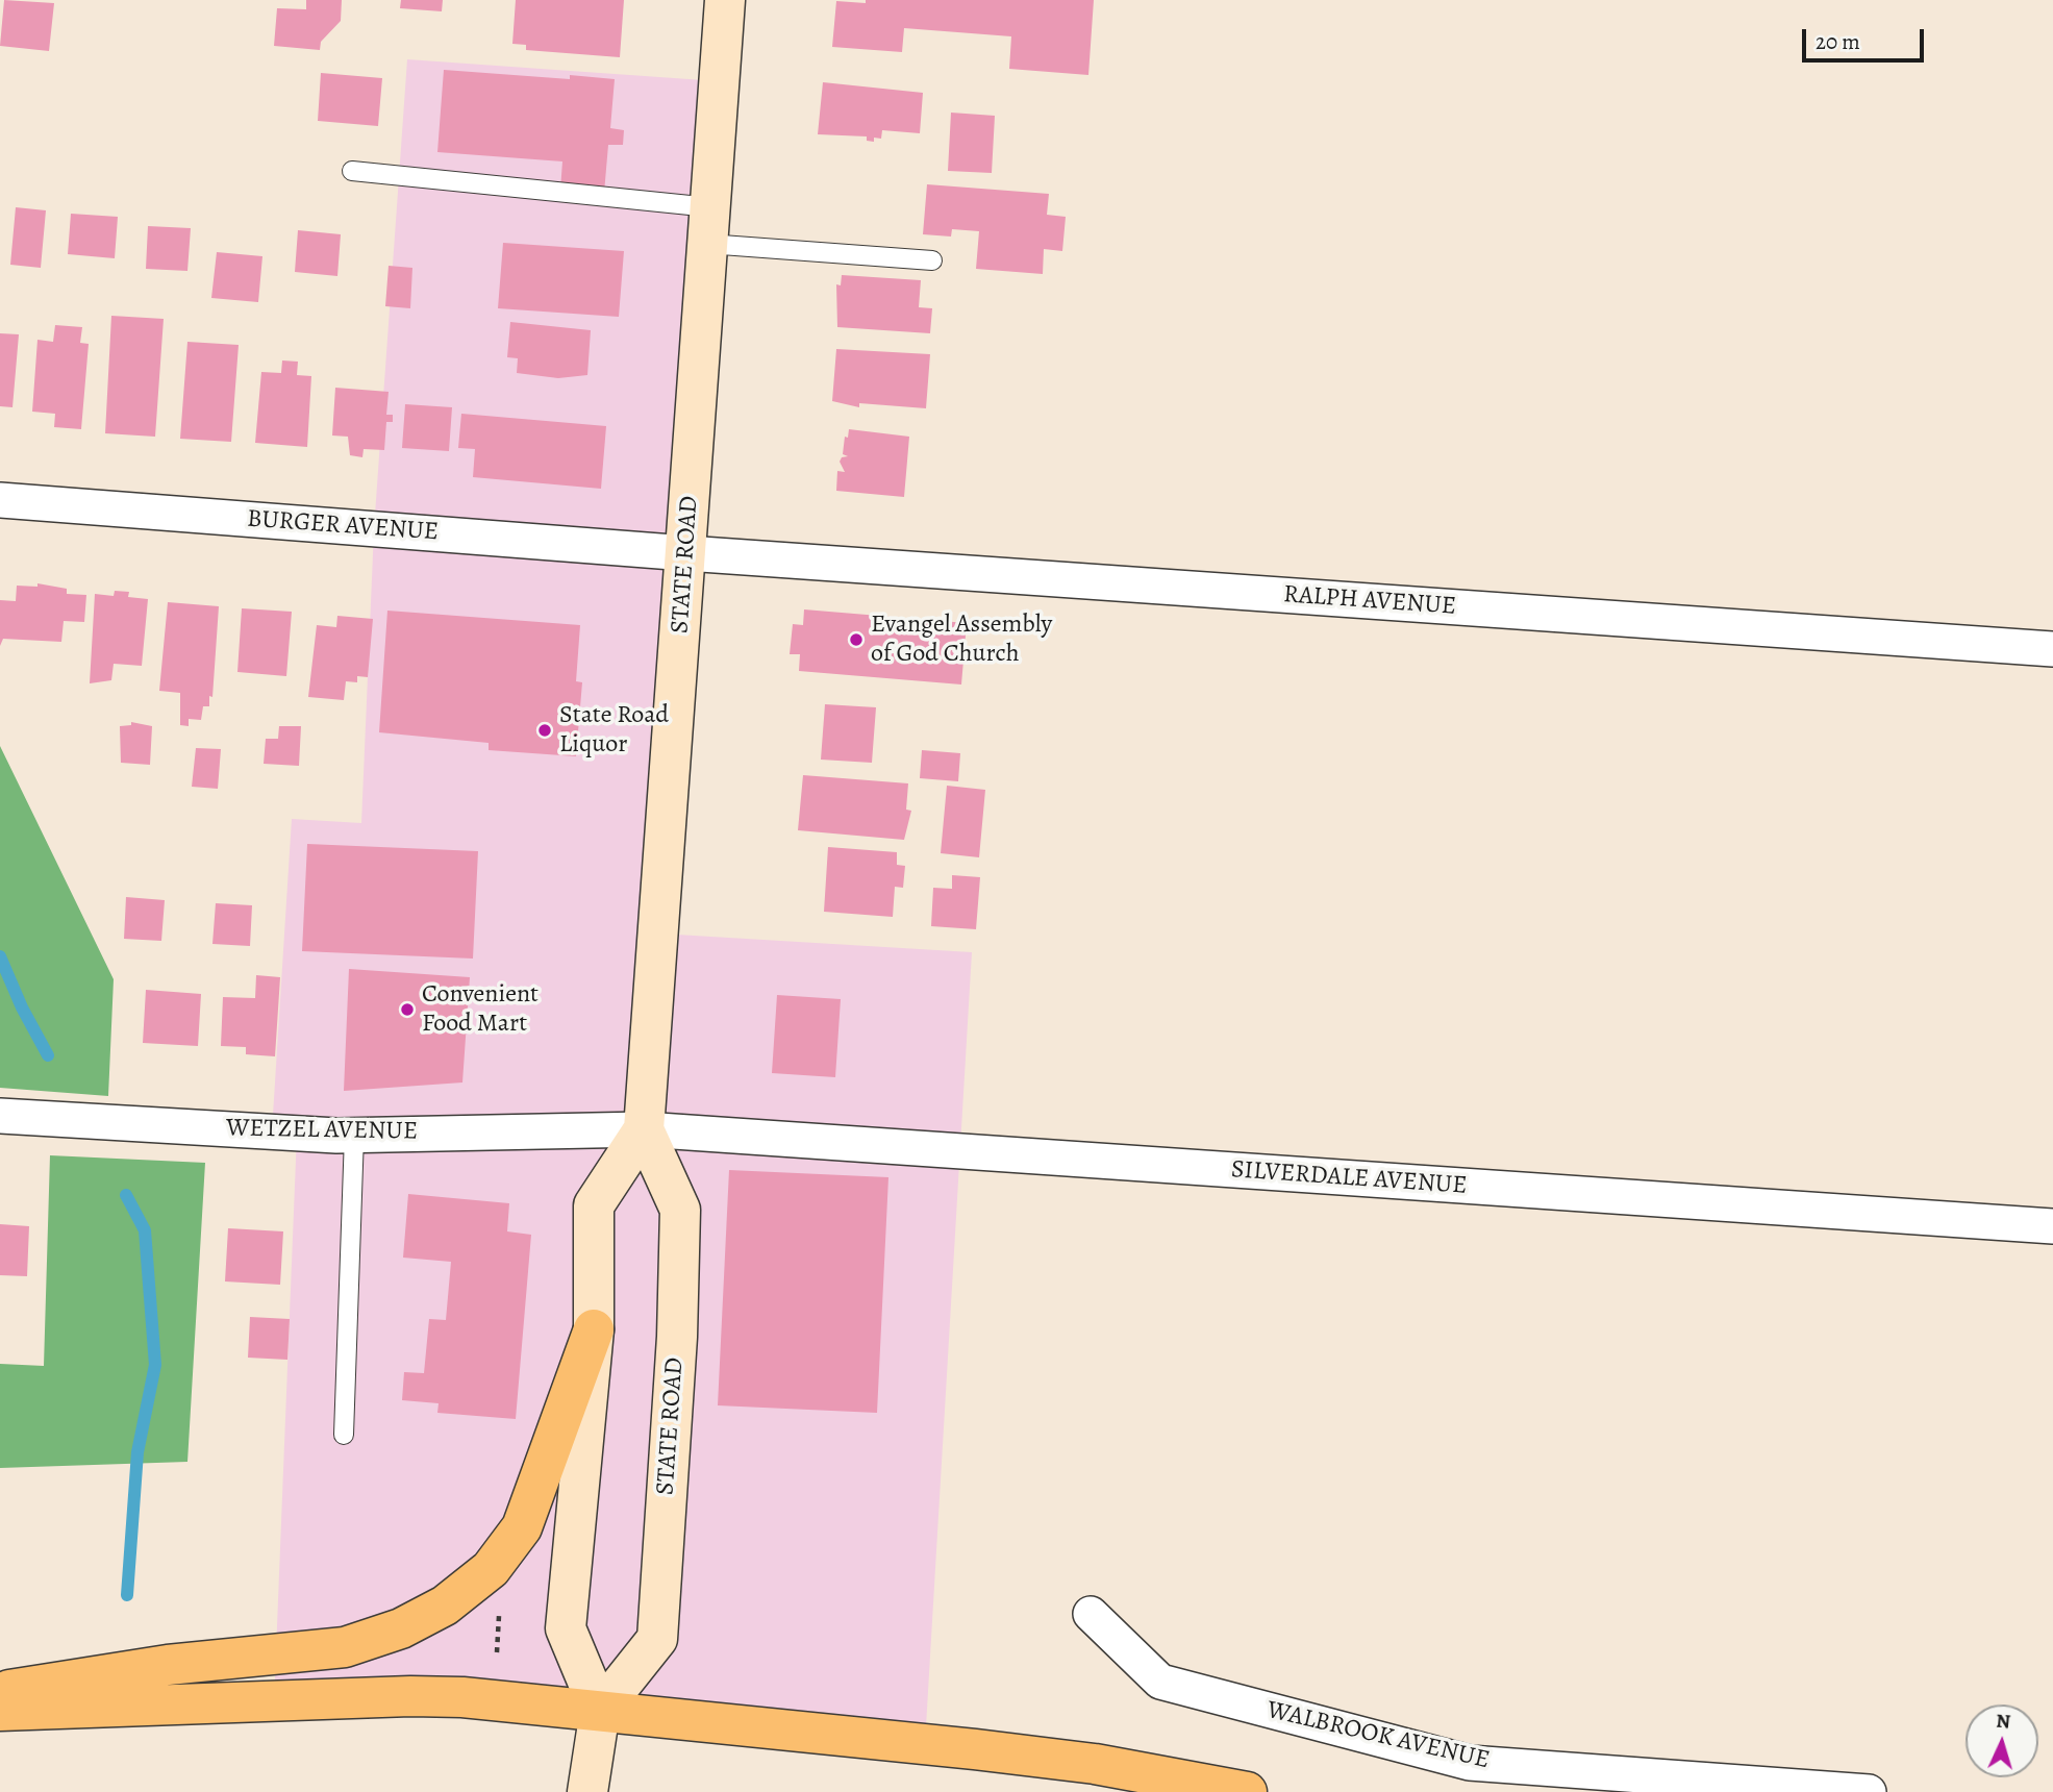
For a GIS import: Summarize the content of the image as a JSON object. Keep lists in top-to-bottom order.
{
  "streets": {
    "main road": ["STATE ROAD"],
    "street": [
      "BURGER AVENUE",
      "RALPH AVENUE",
      "WETZEL AVENUE",
      "SILVERDALE AVENUE",
      "WALBROOK AVENUE"
    ]
  },
  "crossings": [
    ["BURGER AVENUE", "STATE ROAD"],
    ["BURGER AVENUE", "RALPH AVENUE"],
    ["STATE ROAD", "RALPH AVENUE"],
    ["STATE ROAD", "WETZEL AVENUE"],
    ["STATE ROAD", "SILVERDALE AVENUE"],
    ["WETZEL AVENUE", "SILVERDALE AVENUE"]
  ],
  "places": ["Evangel Assembly of God Church", "State Road Liquor", "Convenient Food Mart"],
  "scale_bar": "20 m",
  "north": "top"
}
